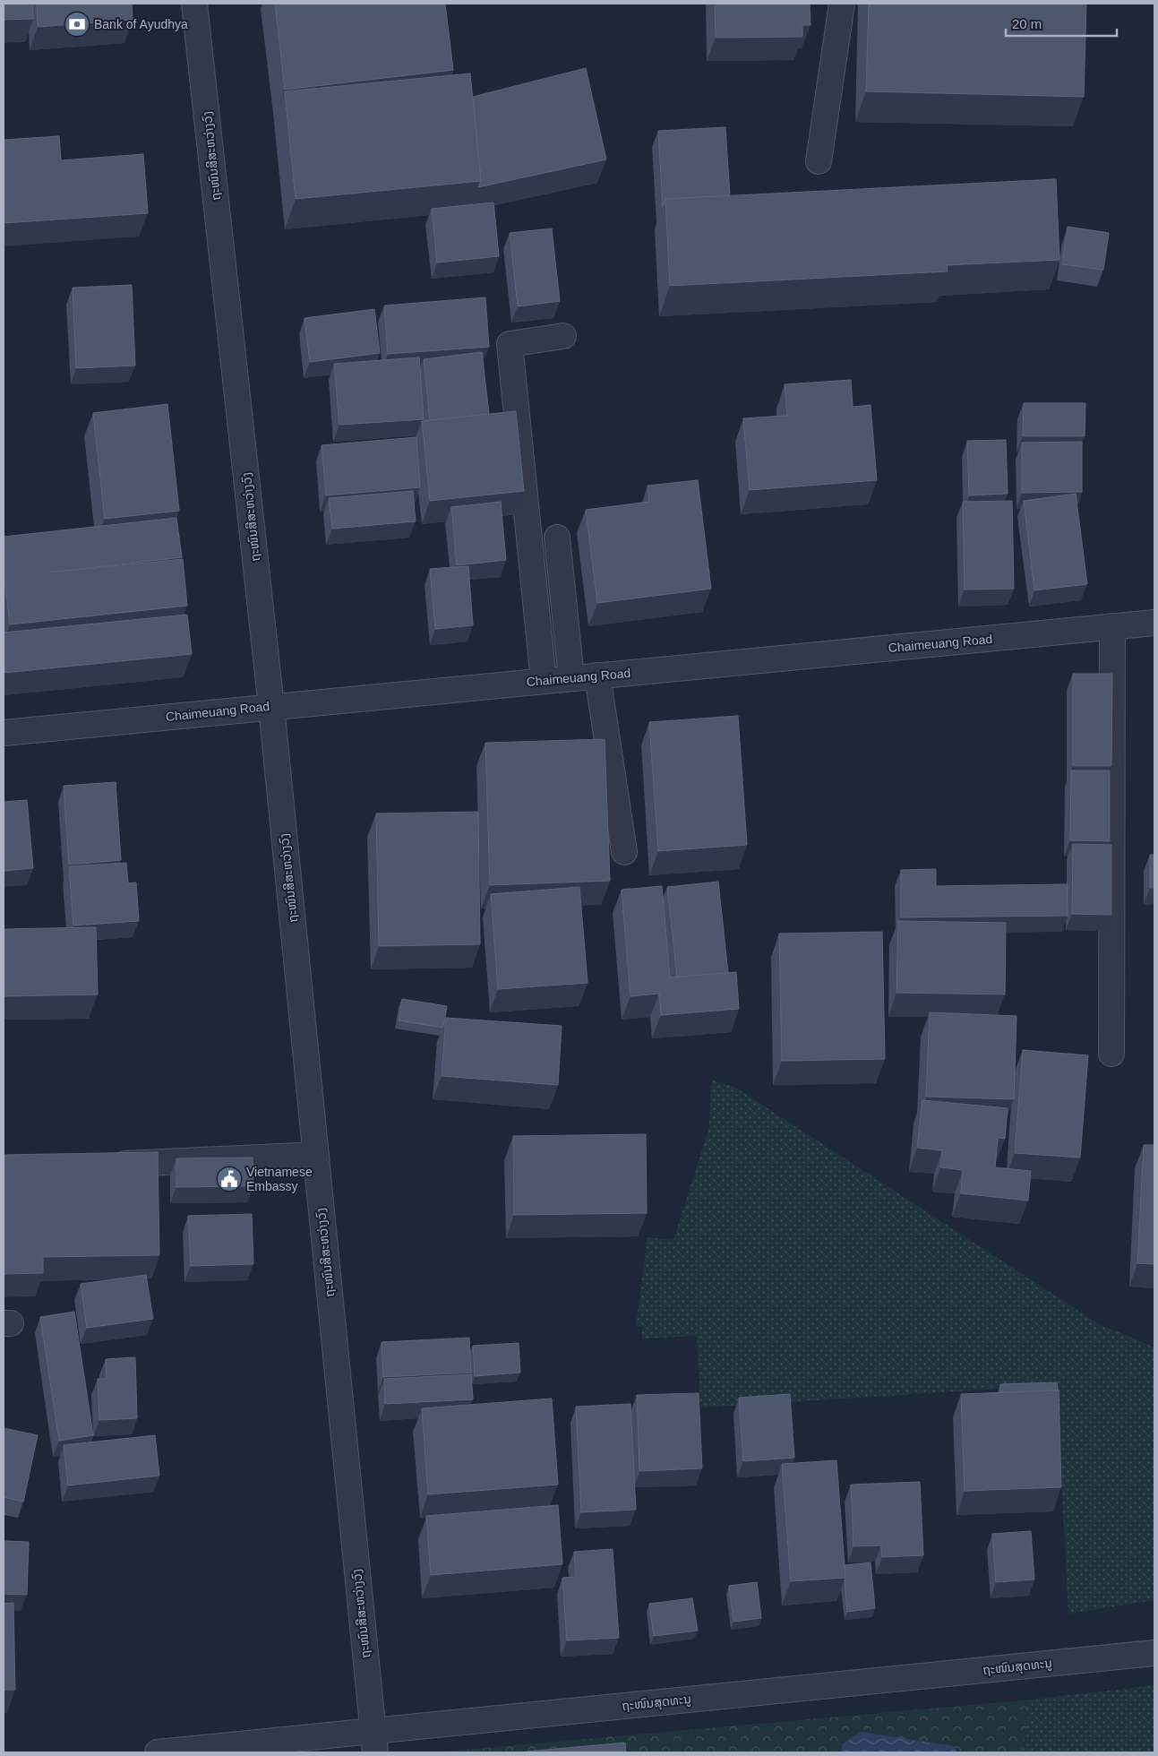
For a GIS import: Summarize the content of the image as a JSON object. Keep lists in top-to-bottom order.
{
  "streets": {
    "street": ["ຖະໜົນສີສະຫວ່າງວົງ", "Chaimeuang Road", "ຖະໜົນສຸດທະນູ"]
  },
  "crossings": [
    ["ຖະໜົນສີສະຫວ່າງວົງ", "Chaimeuang Road"],
    ["ຖະໜົນສີສະຫວ່າງວົງ", "ຖະໜົນສຸດທະນູ"]
  ],
  "places": {
    "bank": ["Bank of Ayudhya"],
    "public building": ["Vietnamese Embassy"]
  },
  "scale_bar": "20 m"
}
